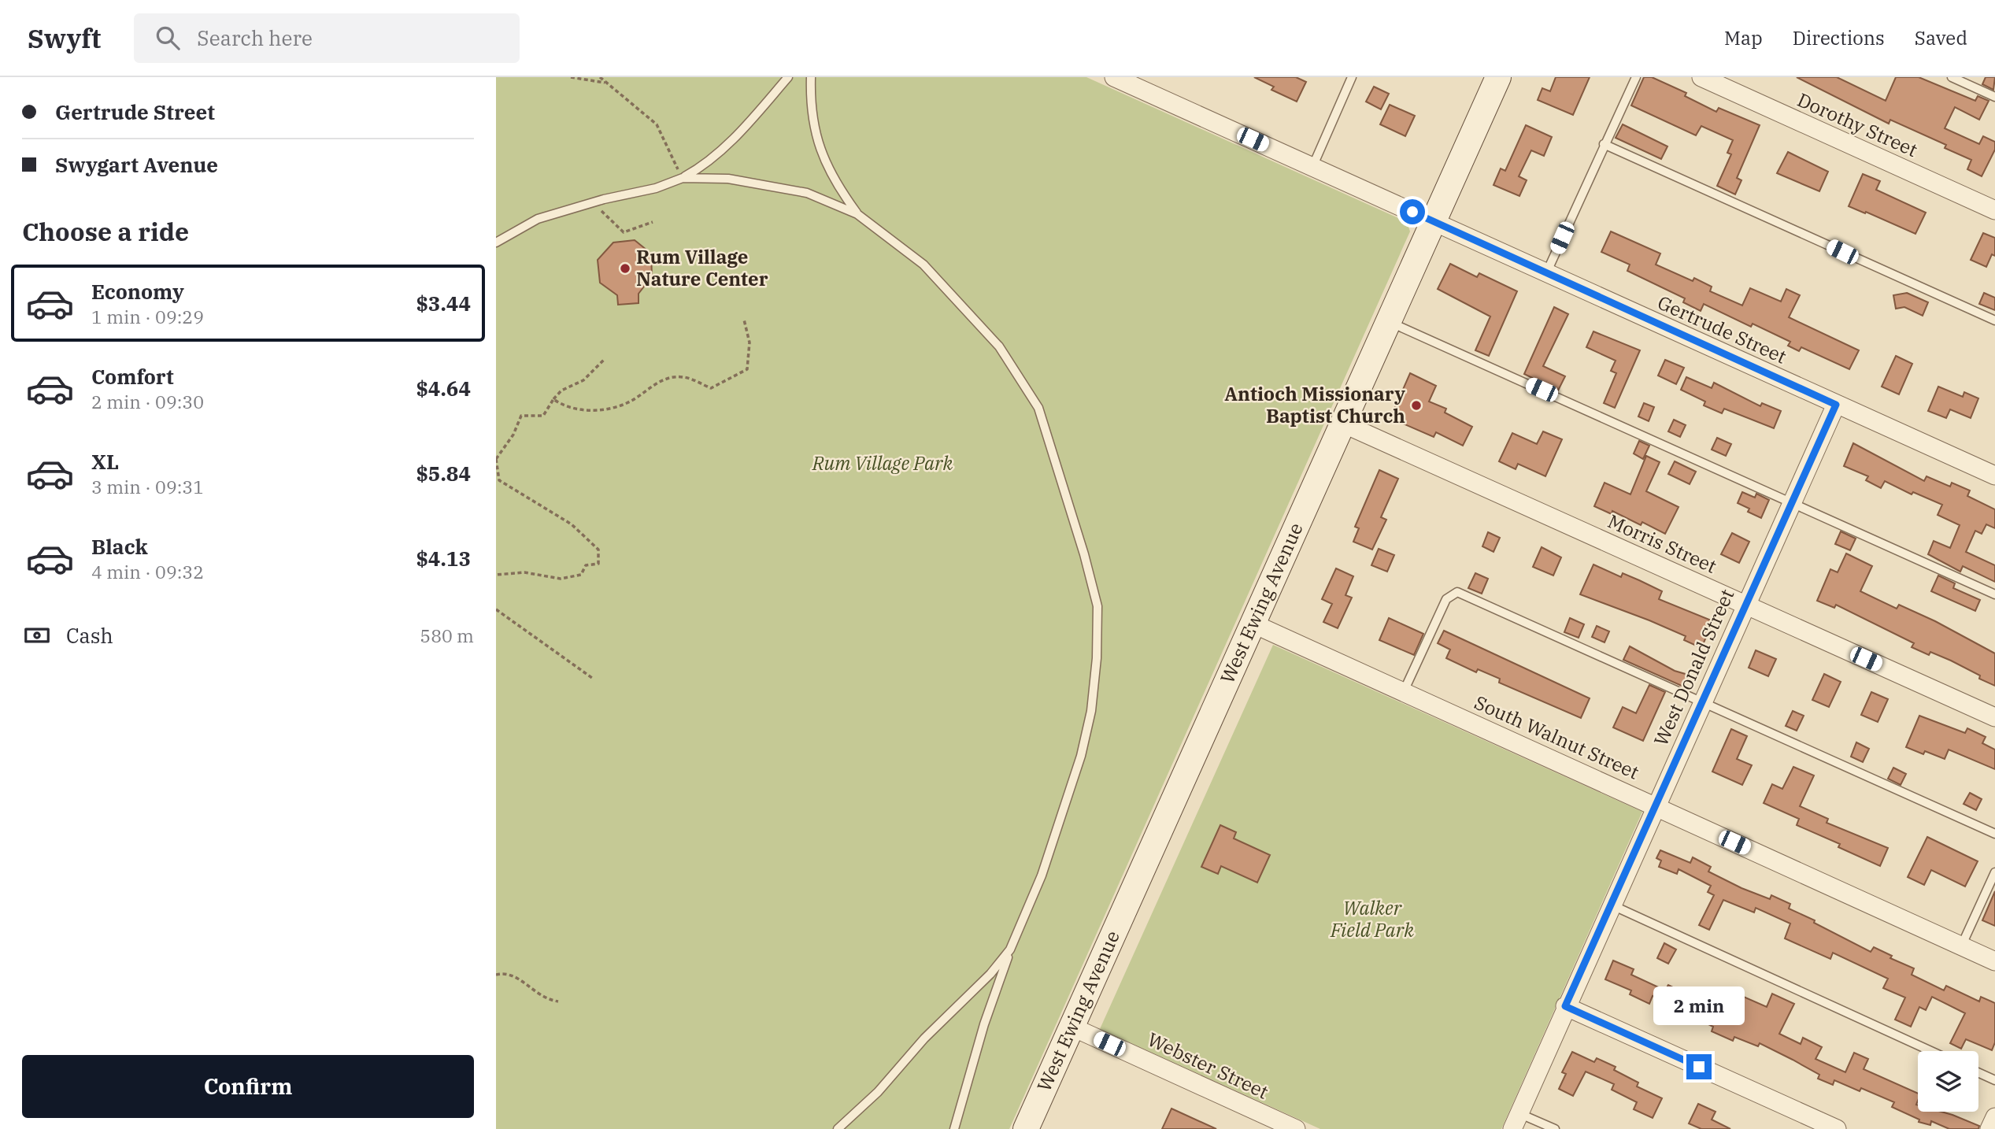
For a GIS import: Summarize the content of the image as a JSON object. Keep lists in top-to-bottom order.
{
  "streets": {
    "street": [
      "Dorothy Street",
      "Gertrude Street",
      "Morris Street",
      "West Ewing Avenue",
      "West Donald Street",
      "South Walnut Street",
      "Webster Street"
    ]
  },
  "crossings": [
    ["Gertrude Street", "West Ewing Avenue"],
    ["Gertrude Street", "West Donald Street"],
    ["Morris Street", "West Ewing Avenue"],
    ["Morris Street", "West Donald Street"],
    ["West Ewing Avenue", "South Walnut Street"],
    ["West Ewing Avenue", "Webster Street"],
    ["West Donald Street", "South Walnut Street"]
  ],
  "parks": ["Rum Village Park", "Walker Field Park"],
  "places": ["Rum Village Nature Center", "Antioch Missionary Baptist Church"],
  "page": {
    "header": "Swyft",
    "search": "Search here",
    "nav": ["Map", "Directions", "Saved"],
    "banner": ["Gertrude Street", "Swygart Avenue"],
    "heading": "Choose a ride",
    "list": [
      {
        "name": "Economy",
        "note": "1 min · 09:29",
        "value": "$3.44"
      },
      {
        "name": "Comfort",
        "note": "2 min · 09:30",
        "value": "$4.64"
      },
      {
        "name": "XL",
        "note": "3 min · 09:31",
        "value": "$5.84"
      },
      {
        "name": "Black",
        "note": "4 min · 09:32",
        "value": "$4.13"
      }
    ],
    "pay": ["Cash", "580 m"],
    "bubble": "2 min",
    "buttons": "Confirm"
  }
}
